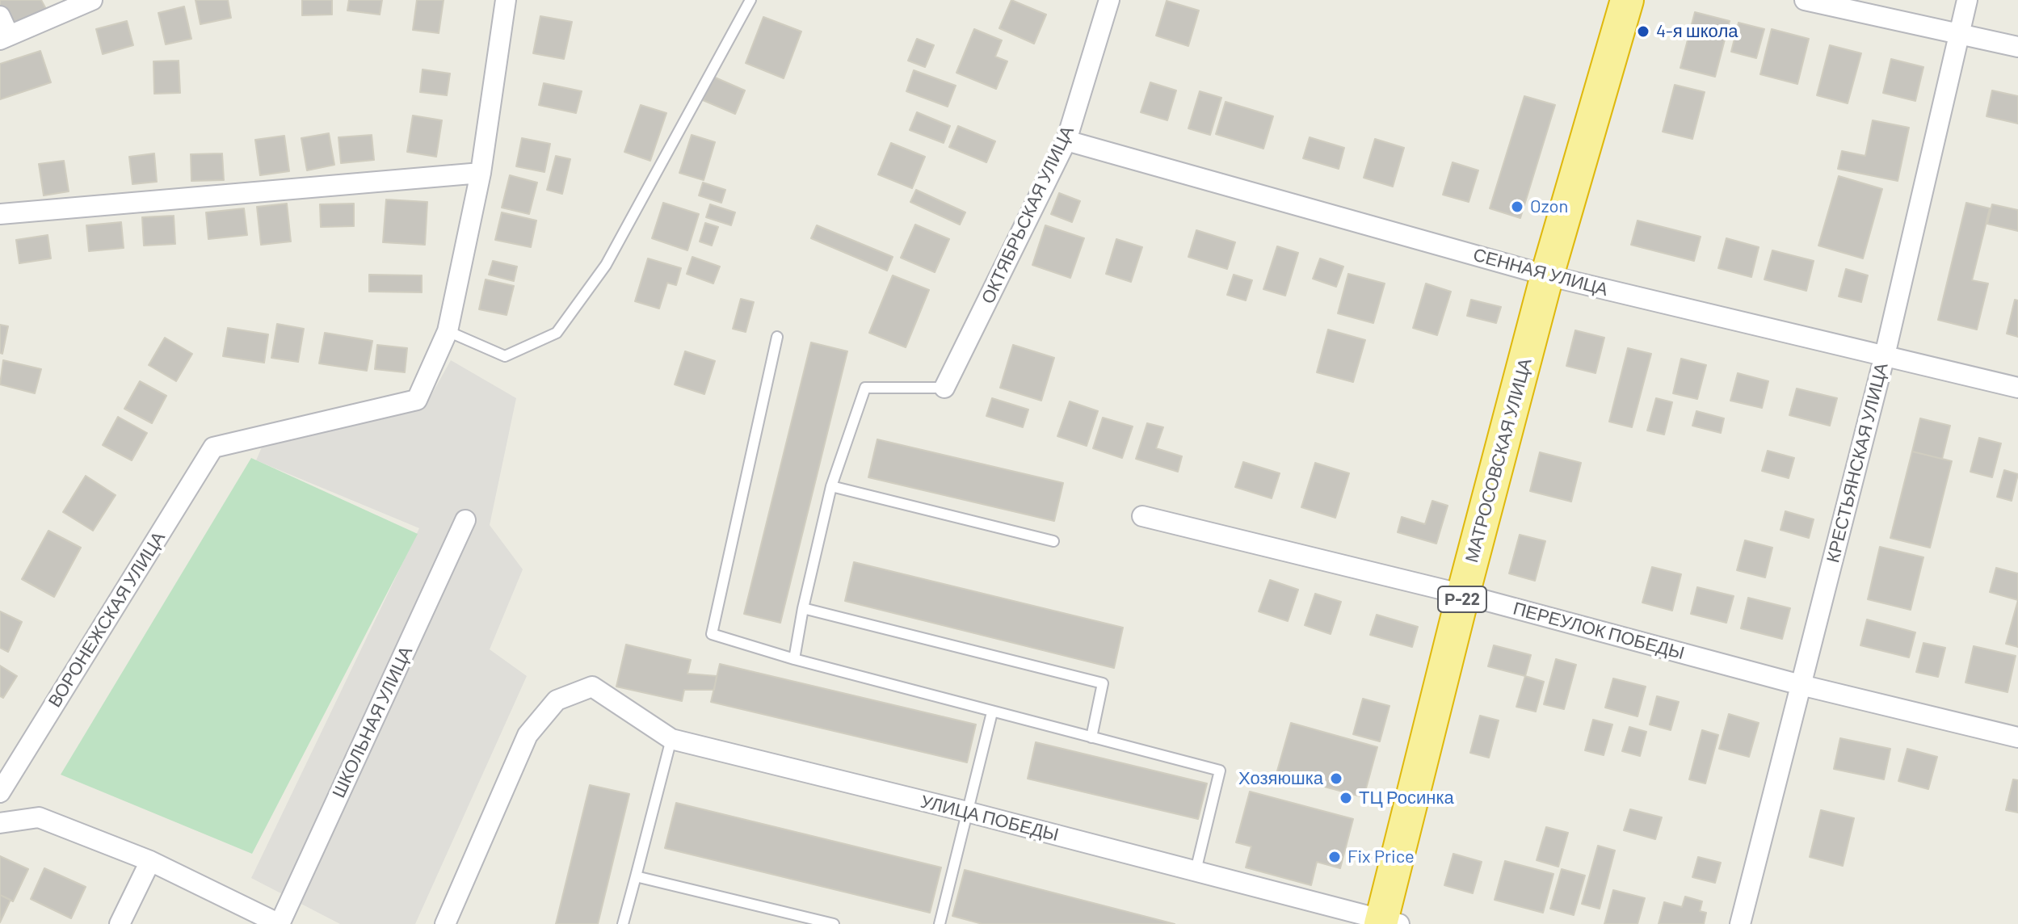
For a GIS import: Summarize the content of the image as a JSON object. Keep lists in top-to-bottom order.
{
  "streets": {
    "highway": ["МАТРОСОВСКАЯ УЛИЦА", "Р-22"],
    "street": [
      "ОКТЯБРЬСКАЯ УЛИЦА",
      "СЕННАЯ УЛИЦА",
      "КРЕСТЬЯНСКАЯ УЛИЦА",
      "ВОРОНЕЖСКАЯ УЛИЦА",
      "ПЕРЕУЛОК ПОБЕДЫ",
      "ШКОЛЬНАЯ УЛИЦА",
      "УЛИЦА ПОБЕДЫ"
    ]
  },
  "crossings": [
    ["ОКТЯБРЬСКАЯ УЛИЦА", "СЕННАЯ УЛИЦА"],
    ["СЕННАЯ УЛИЦА", "МАТРОСОВСКАЯ УЛИЦА"],
    ["СЕННАЯ УЛИЦА", "КРЕСТЬЯНСКАЯ УЛИЦА"],
    ["МАТРОСОВСКАЯ УЛИЦА", "ПЕРЕУЛОК ПОБЕДЫ"],
    ["МАТРОСОВСКАЯ УЛИЦА", "УЛИЦА ПОБЕДЫ"],
    ["КРЕСТЬЯНСКАЯ УЛИЦА", "ПЕРЕУЛОК ПОБЕДЫ"]
  ],
  "places": [
    "4-я школа",
    "Ozon",
    "Хозяюшка",
    "ТЦ Росинка",
    "Fix Price"
  ]
}
